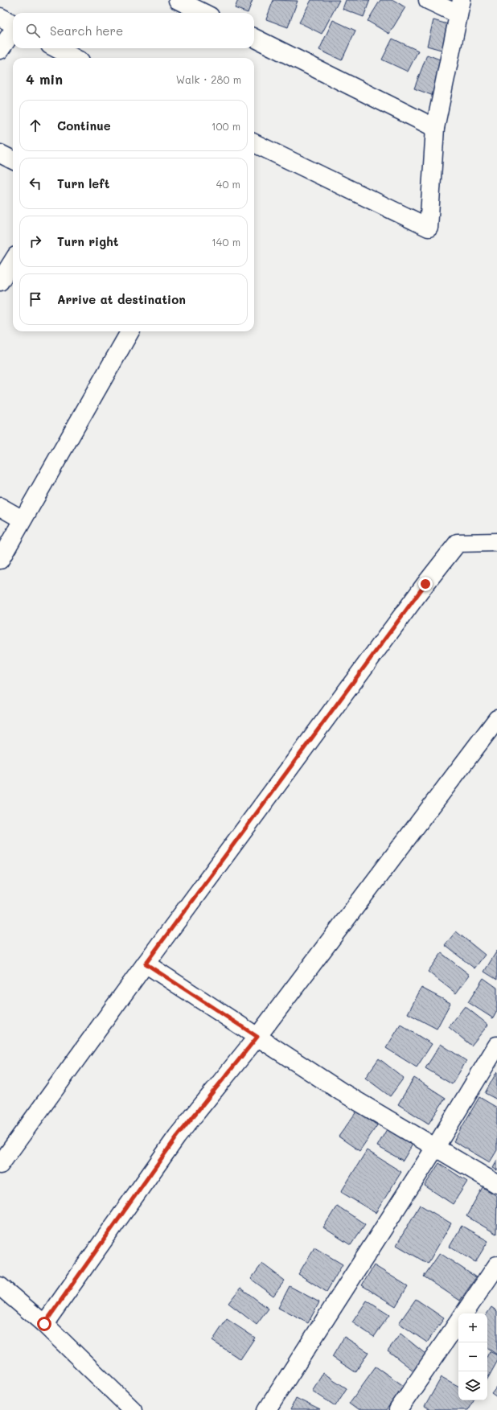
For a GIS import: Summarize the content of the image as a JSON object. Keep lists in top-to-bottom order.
{
  "page": {
    "search": "Search here",
    "heading": ["4 min", "Walk · 280 m"],
    "list": [
      ["Continue", "100 m"],
      ["Turn left", "40 m"],
      ["Turn right", "140 m"],
      "Arrive at destination"
    ],
    "map_buttons": ["+", "−"]
  }
}
